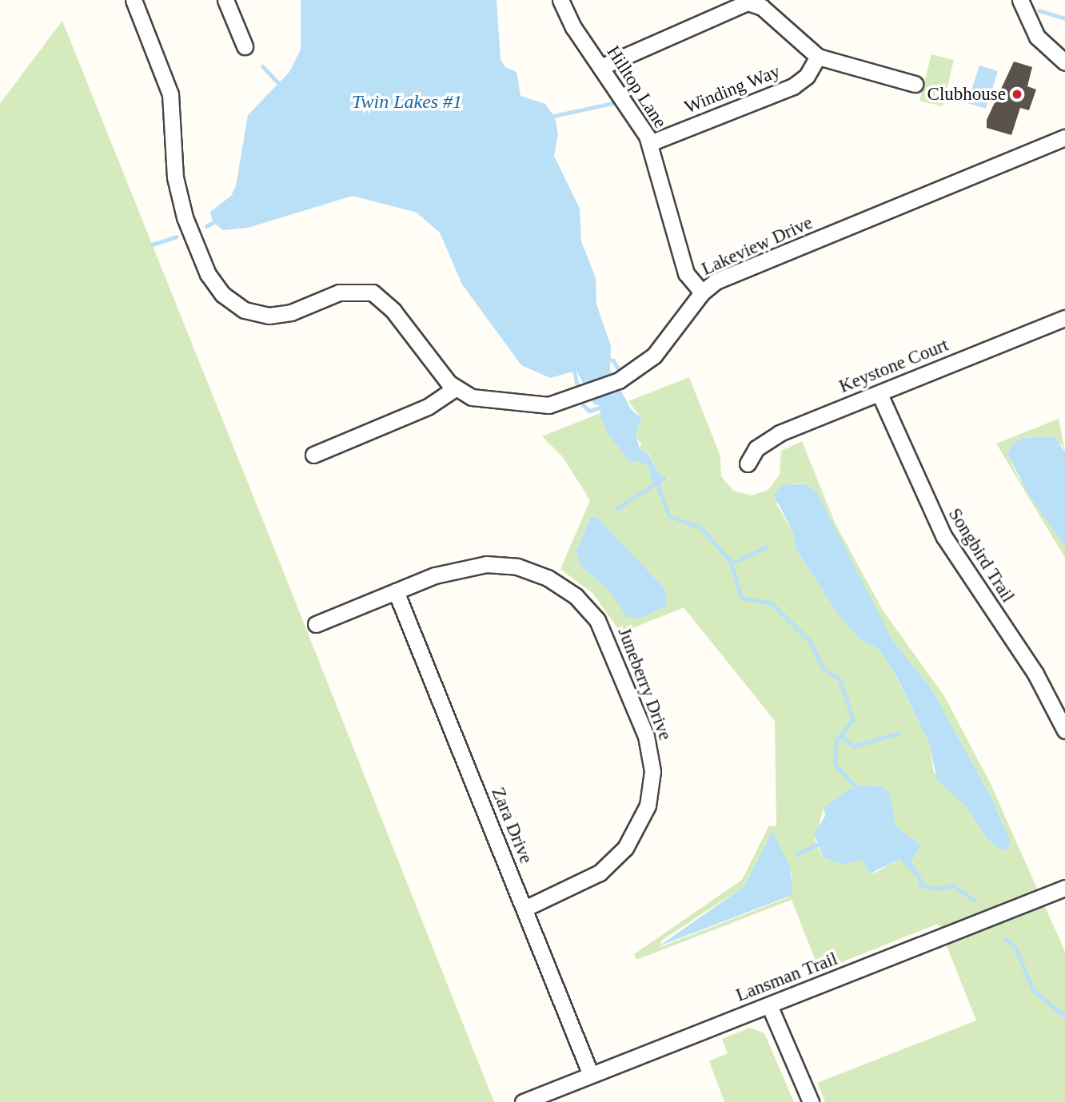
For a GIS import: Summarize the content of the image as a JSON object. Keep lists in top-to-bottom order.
{
  "streets": {
    "street": [
      "Hilltop Lane",
      "Winding Way",
      "Lakeview Drive",
      "Keystone Court",
      "Songbird Trail",
      "Juneberry Drive",
      "Zara Drive",
      "Lansman Trail"
    ]
  },
  "crossings": [
    ["Hilltop Lane", "Winding Way"],
    ["Hilltop Lane", "Lakeview Drive"],
    ["Keystone Court", "Songbird Trail"],
    ["Juneberry Drive", "Zara Drive"],
    ["Zara Drive", "Lansman Trail"]
  ],
  "water": ["Twin Lakes #1"],
  "places": ["Clubhouse"]
}
